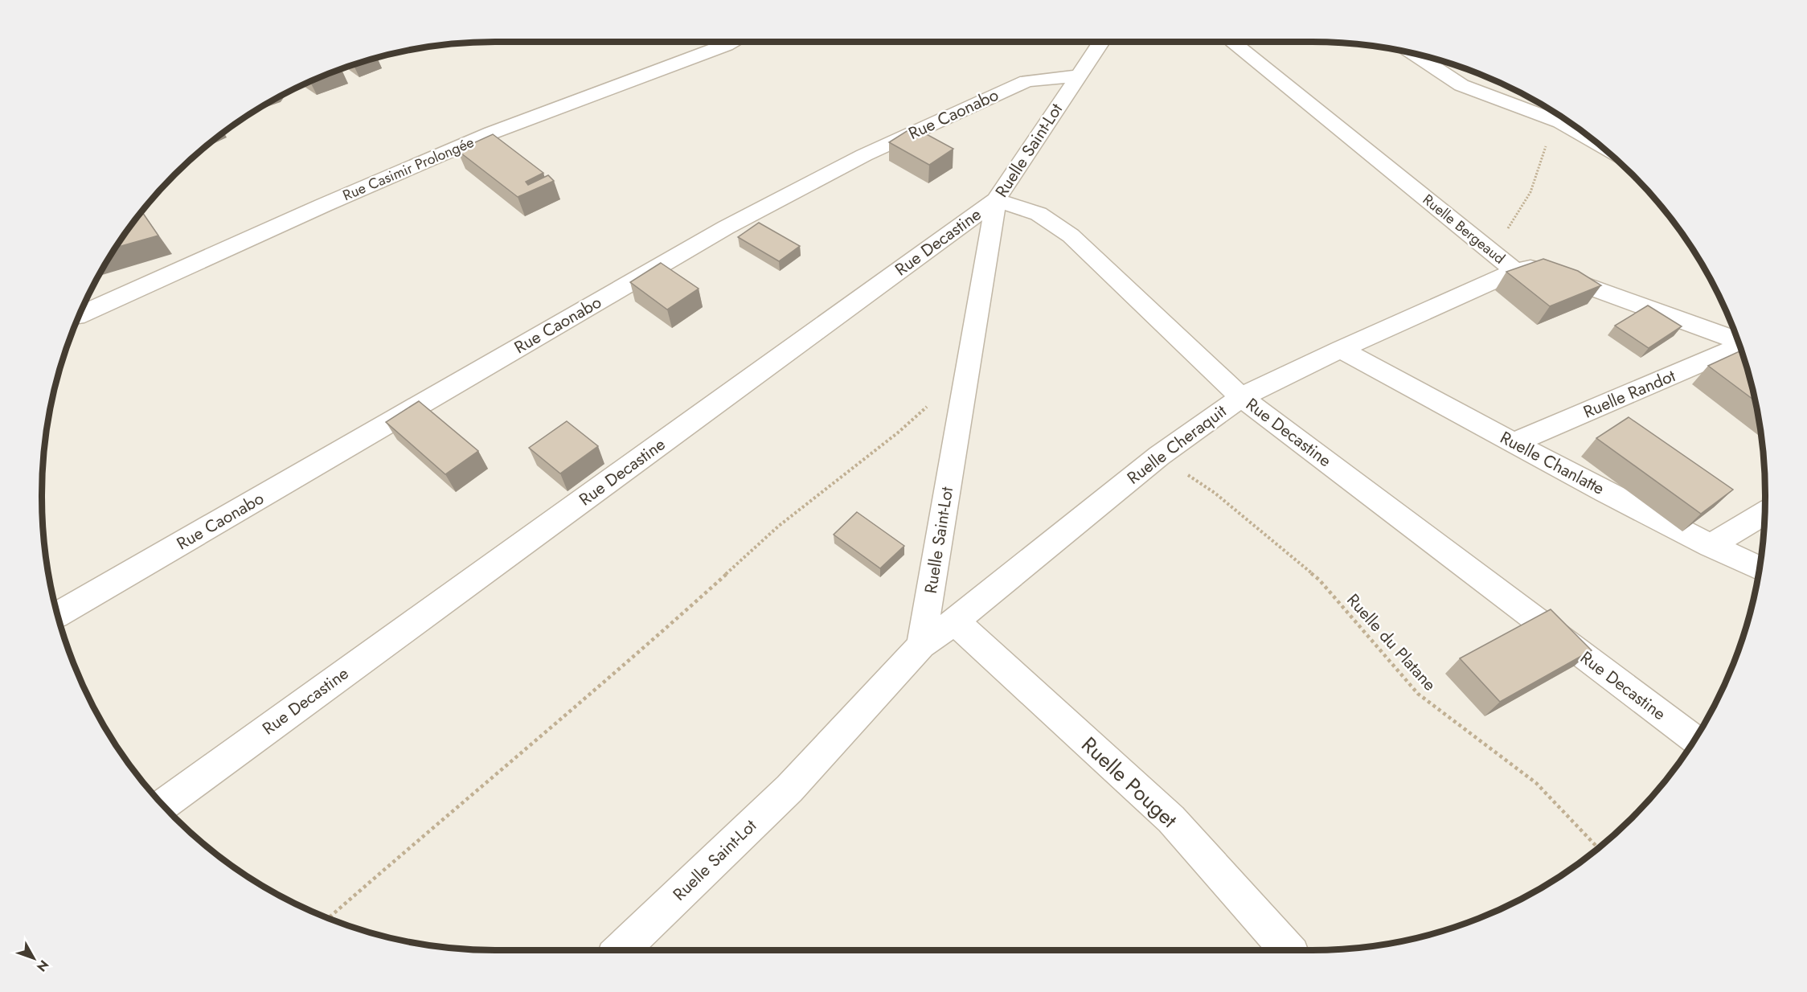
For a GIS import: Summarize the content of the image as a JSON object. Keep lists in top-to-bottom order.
{
  "streets": {
    "street": [
      "Rue Caonabo",
      "Ruelle Saint-Lot",
      "Rue Casimir Prolongée",
      "Ruelle Bergeaud",
      "Rue Decastine",
      "Ruelle Randot",
      "Ruelle Cheraquit",
      "Ruelle Chanlatte",
      "Ruelle Pouget"
    ],
    "path": ["Ruelle du Platane"]
  },
  "crossings": [
    ["Rue Caonabo", "Ruelle Saint-Lot"],
    ["Ruelle Saint-Lot", "Rue Decastine"],
    ["Ruelle Saint-Lot", "Ruelle Cheraquit"],
    ["Ruelle Bergeaud", "Ruelle Cheraquit"],
    ["Rue Decastine", "Ruelle Cheraquit"],
    ["Ruelle Randot", "Ruelle Chanlatte"],
    ["Ruelle Cheraquit", "Ruelle Chanlatte"],
    ["Ruelle Cheraquit", "Ruelle du Platane"],
    ["Ruelle Cheraquit", "Ruelle Pouget"]
  ],
  "north": "bottom right"
}
